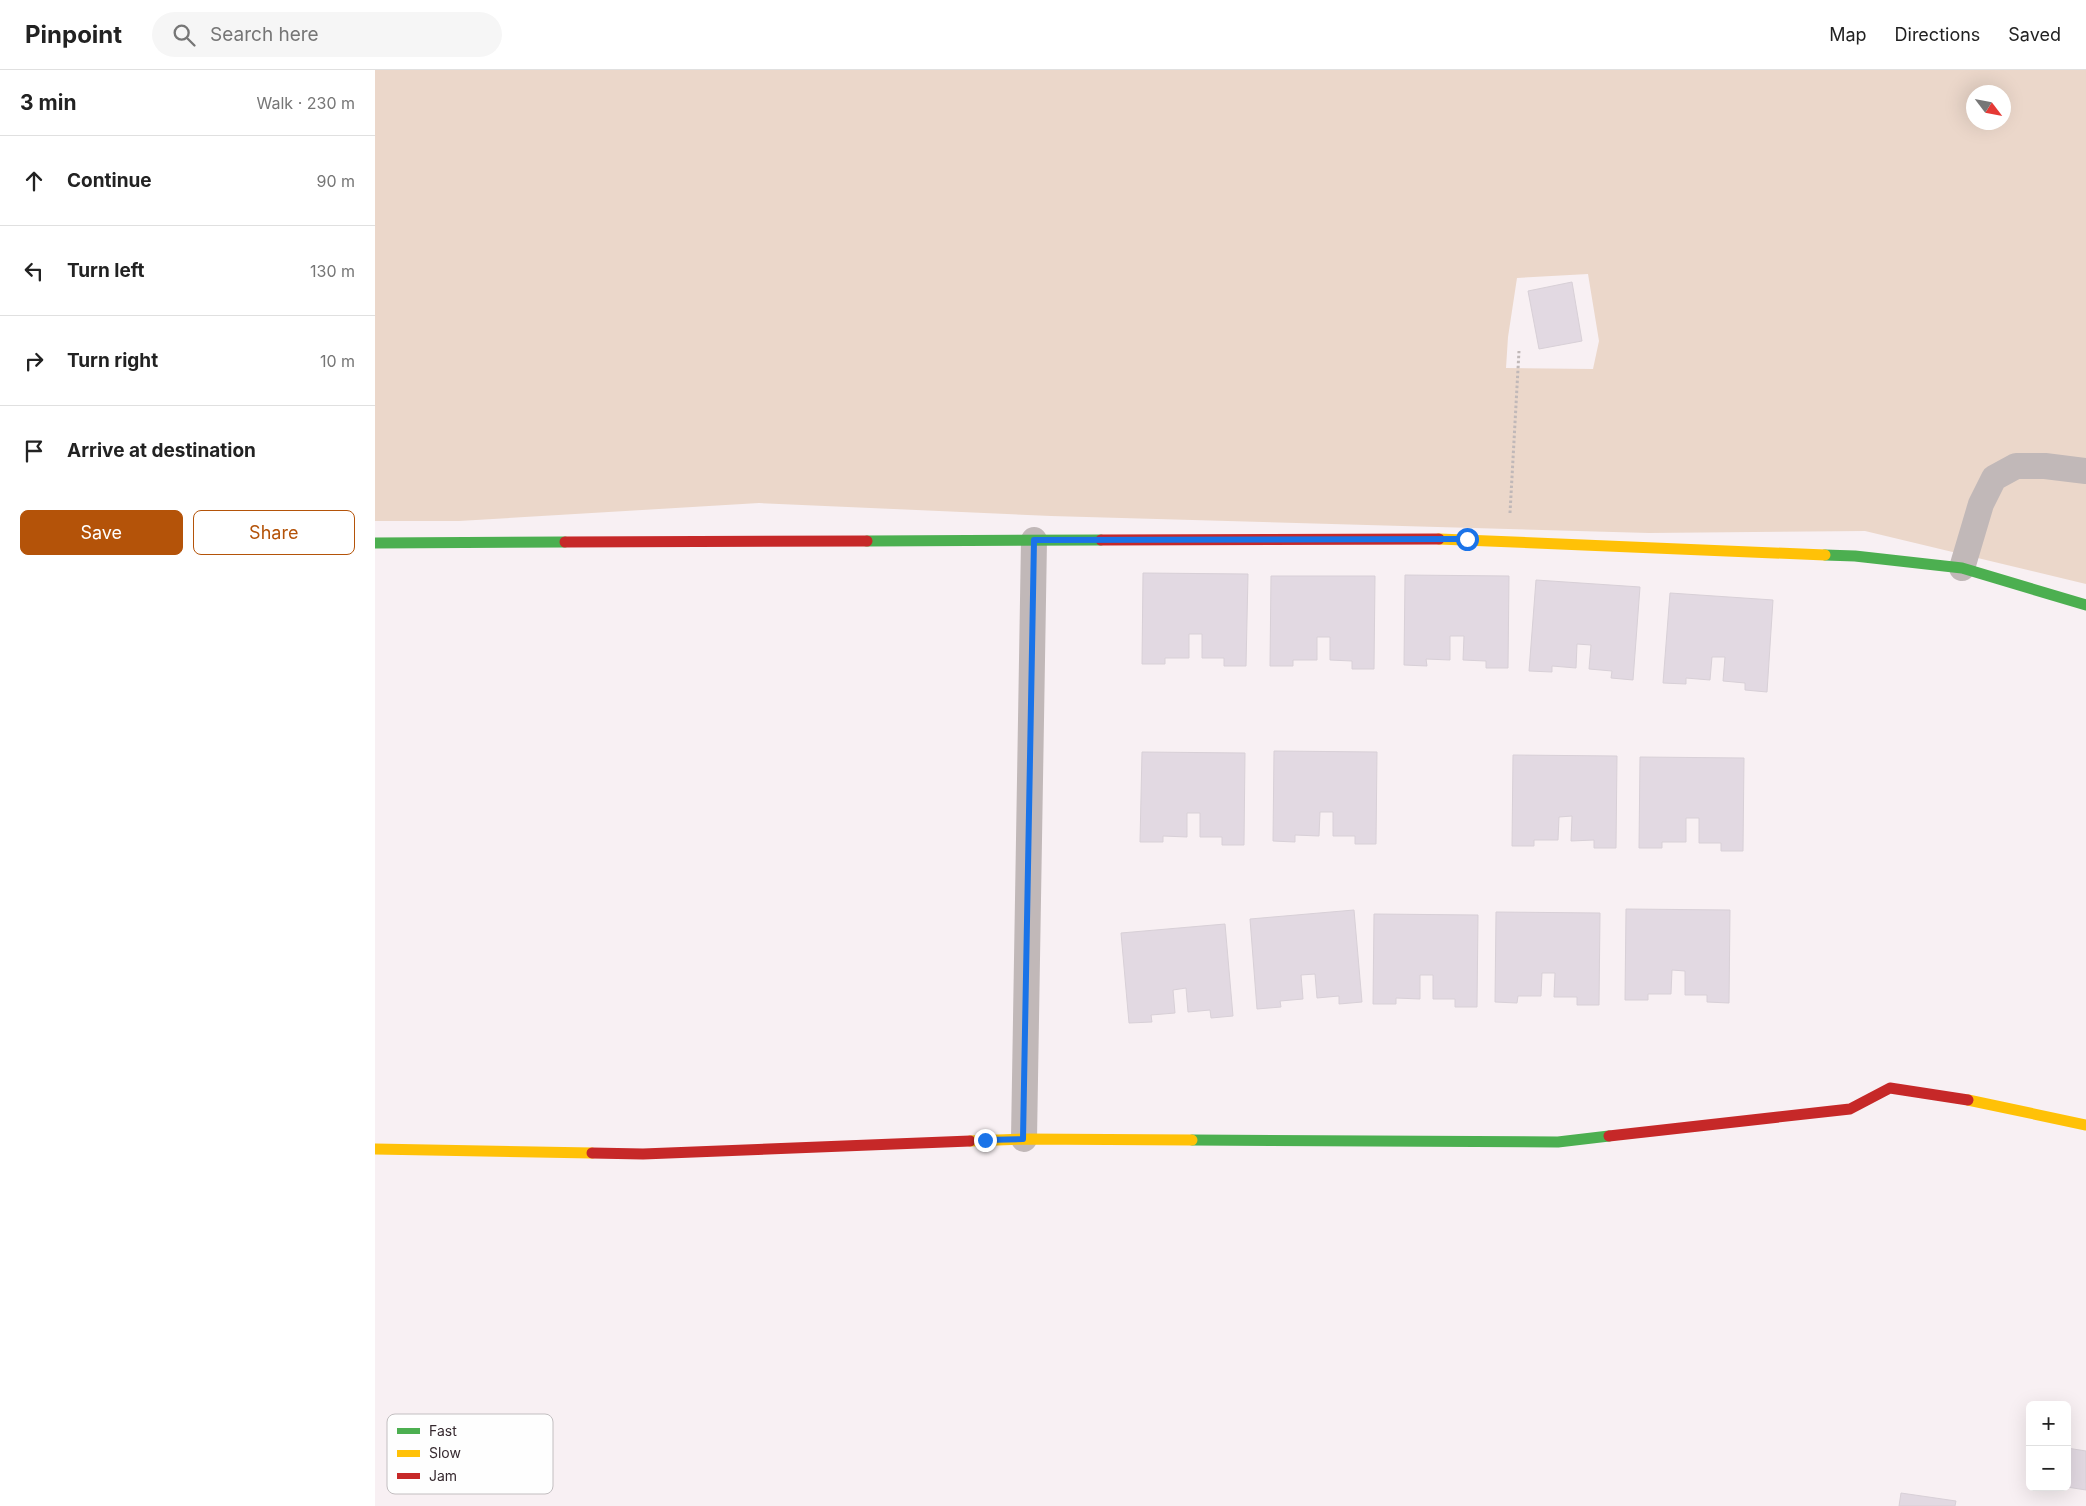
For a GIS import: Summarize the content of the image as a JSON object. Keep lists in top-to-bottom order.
{
  "legend": ["Fast", "Slow", "Jam"],
  "north": "bottom right",
  "page": {
    "header": "Pinpoint",
    "search": "Search here",
    "nav": ["Map", "Directions", "Saved"],
    "heading": ["3 min", "Walk · 230 m"],
    "list": [
      ["Continue", "90 m"],
      ["Turn left", "130 m"],
      ["Turn right", "10 m"],
      "Arrive at destination"
    ],
    "buttons": ["Save", "Share"],
    "map_buttons": ["+", "−"]
  }
}
